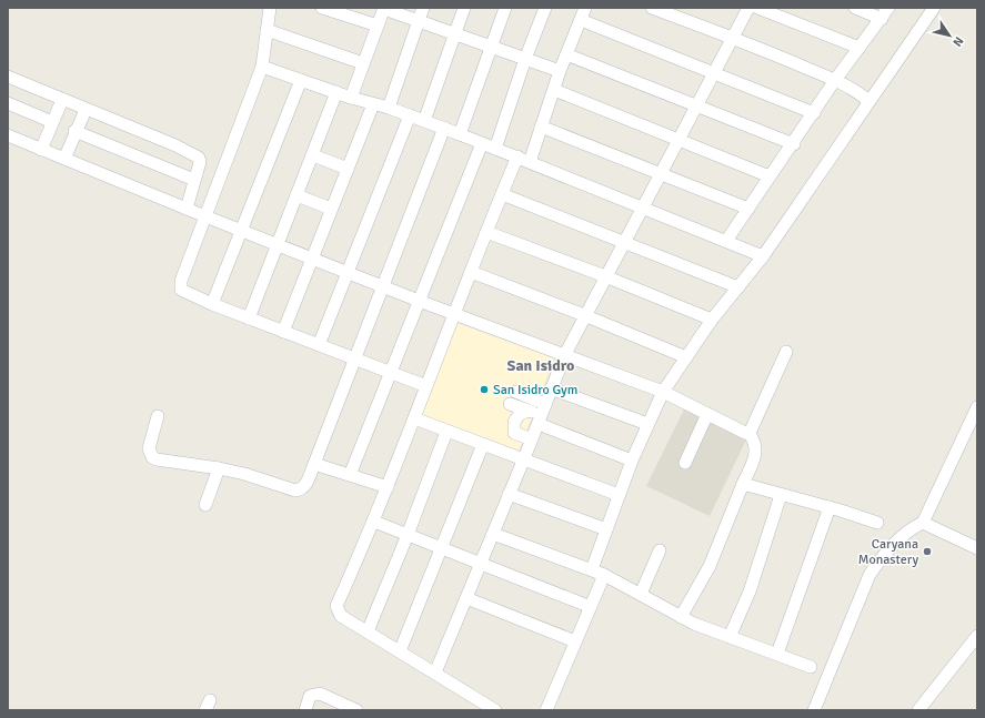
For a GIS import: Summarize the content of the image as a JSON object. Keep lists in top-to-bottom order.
{
  "districts": ["San Isidro"],
  "places": ["San Isidro Gym", "Caryana Monastery"],
  "north": "bottom right"
}
